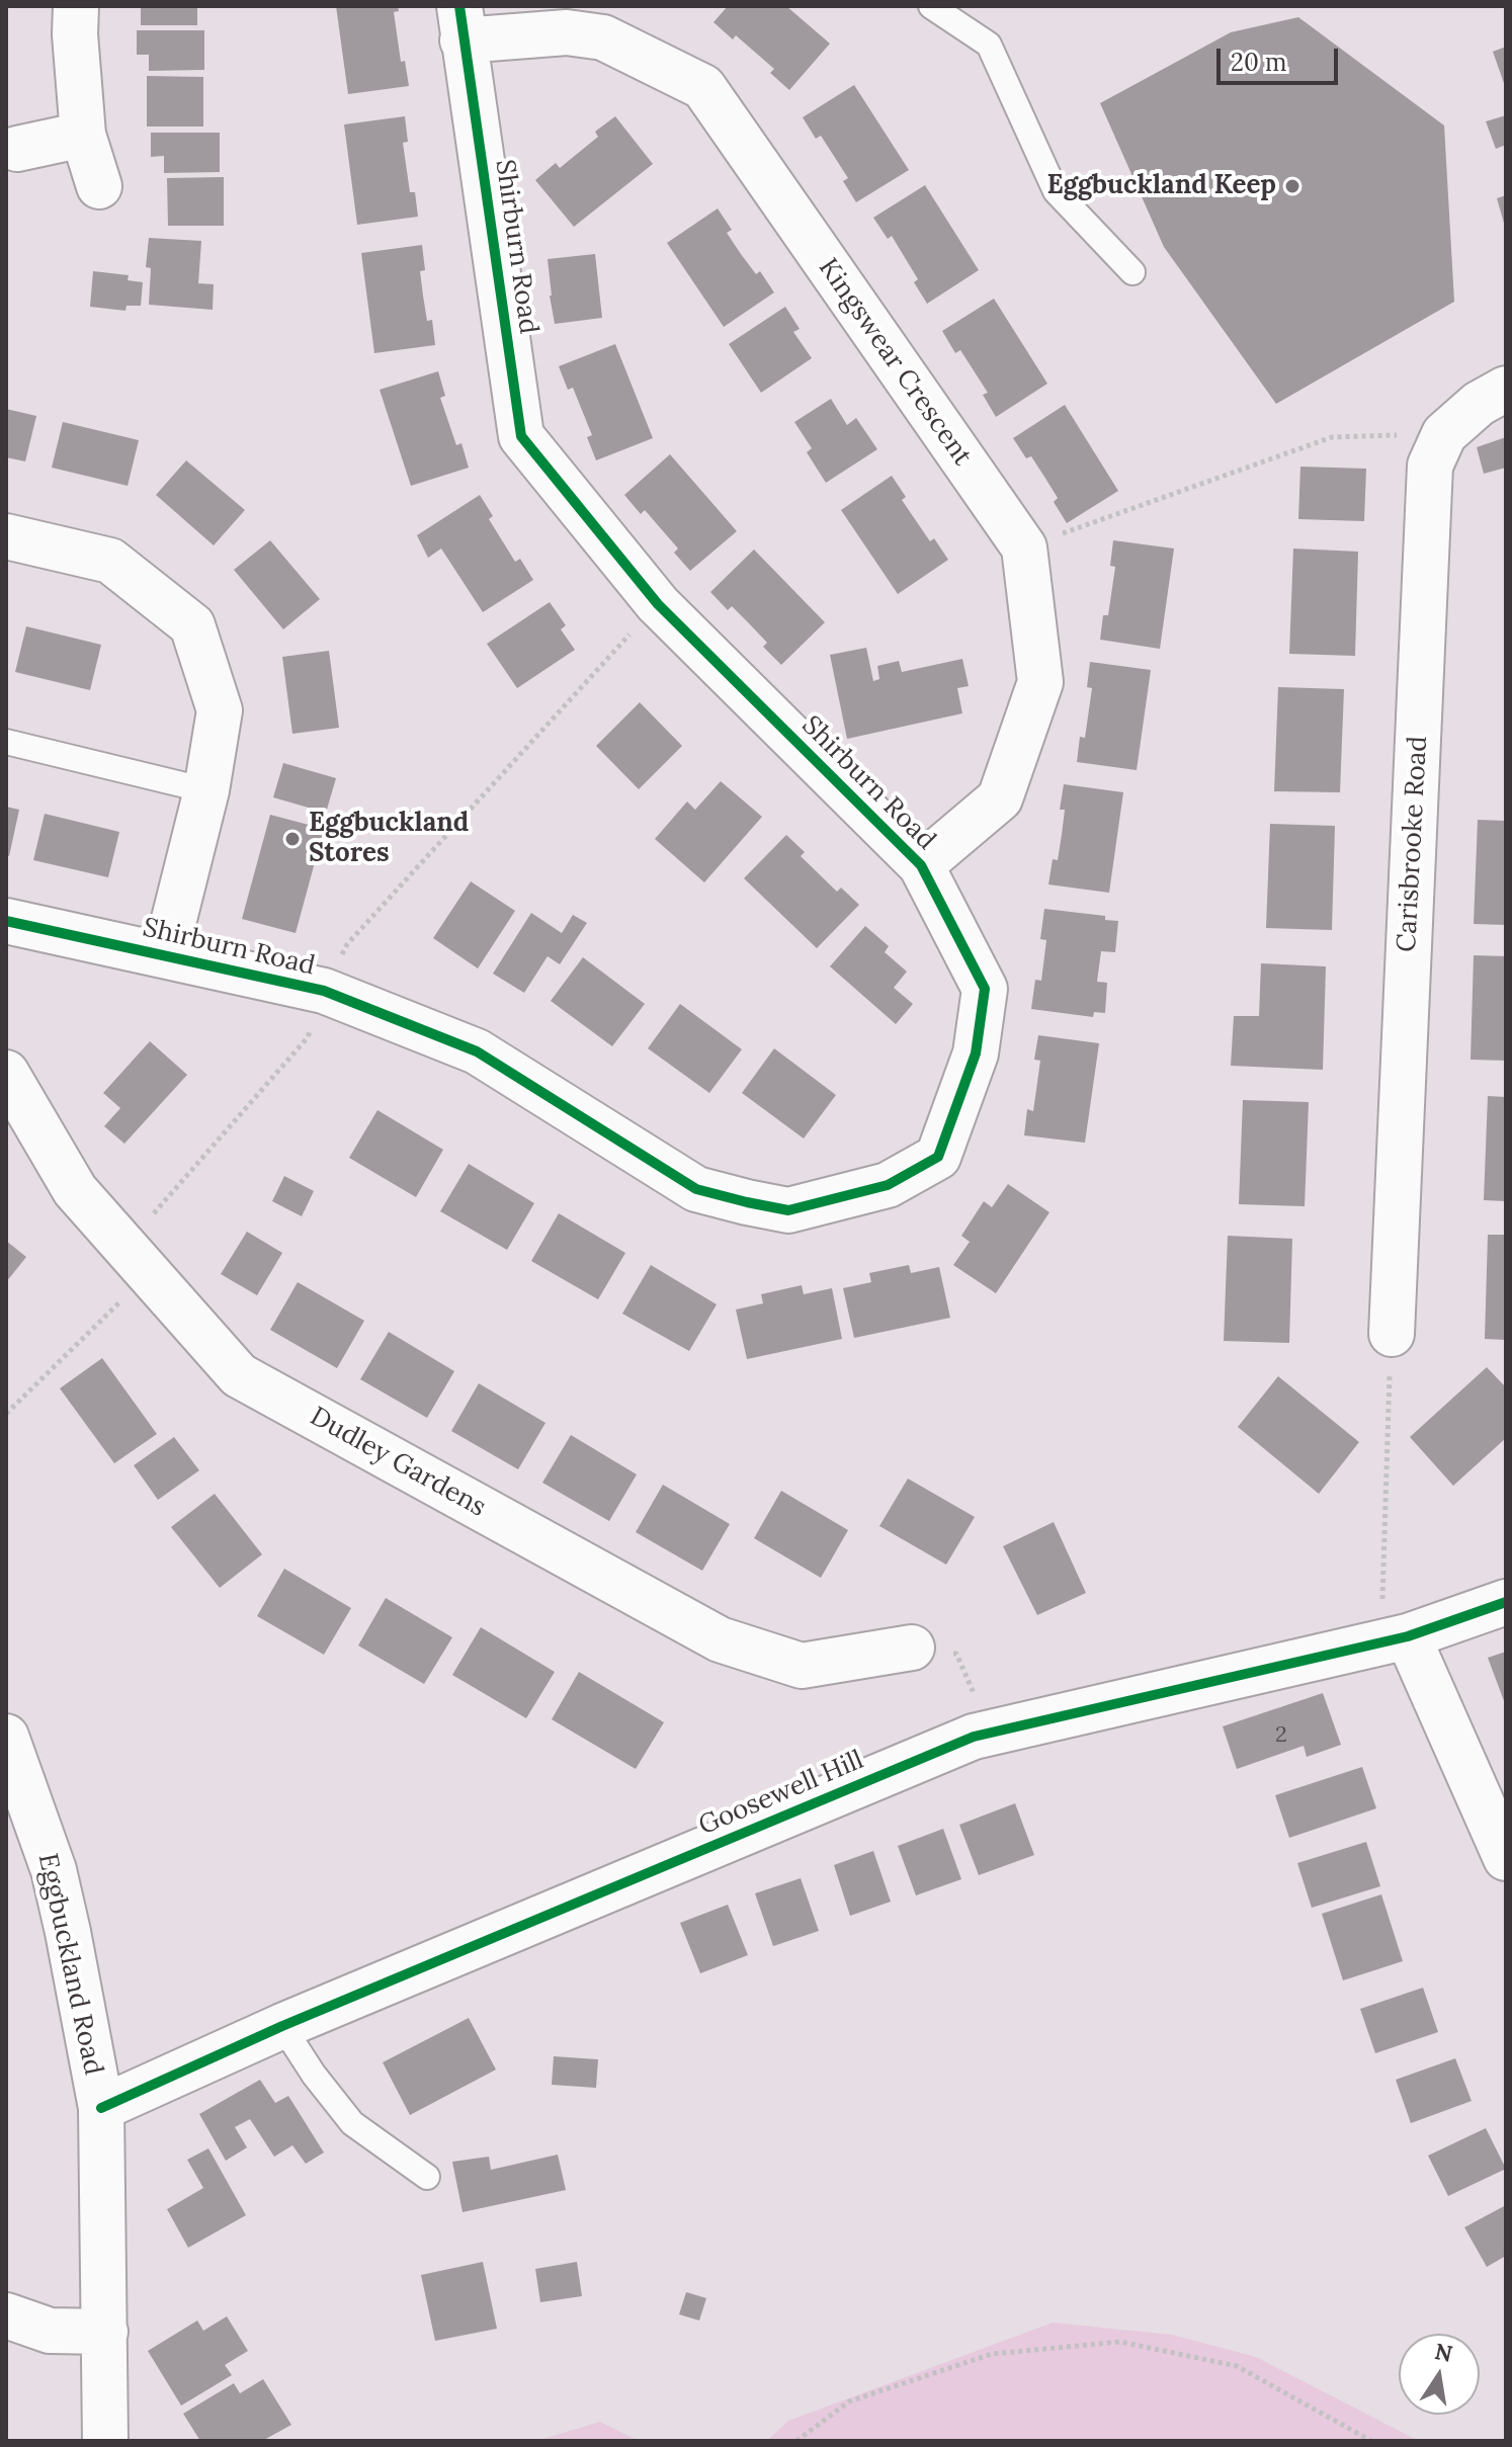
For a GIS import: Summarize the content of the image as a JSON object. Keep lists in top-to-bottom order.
{
  "streets": {
    "street": [
      "Shirburn Road",
      "Kingswear Crescent",
      "Carisbrooke Road",
      "Dudley Gardens",
      "Goosewell Hill",
      "Eggbuckland Road"
    ]
  },
  "crossings": [
    ["Shirburn Road", "Kingswear Crescent"],
    ["Goosewell Hill", "Eggbuckland Road"]
  ],
  "places": ["Eggbuckland Keep", "Eggbuckland Stores"],
  "house_numbers": ["2"],
  "scale_bar": "20 m",
  "north": "top"
}
